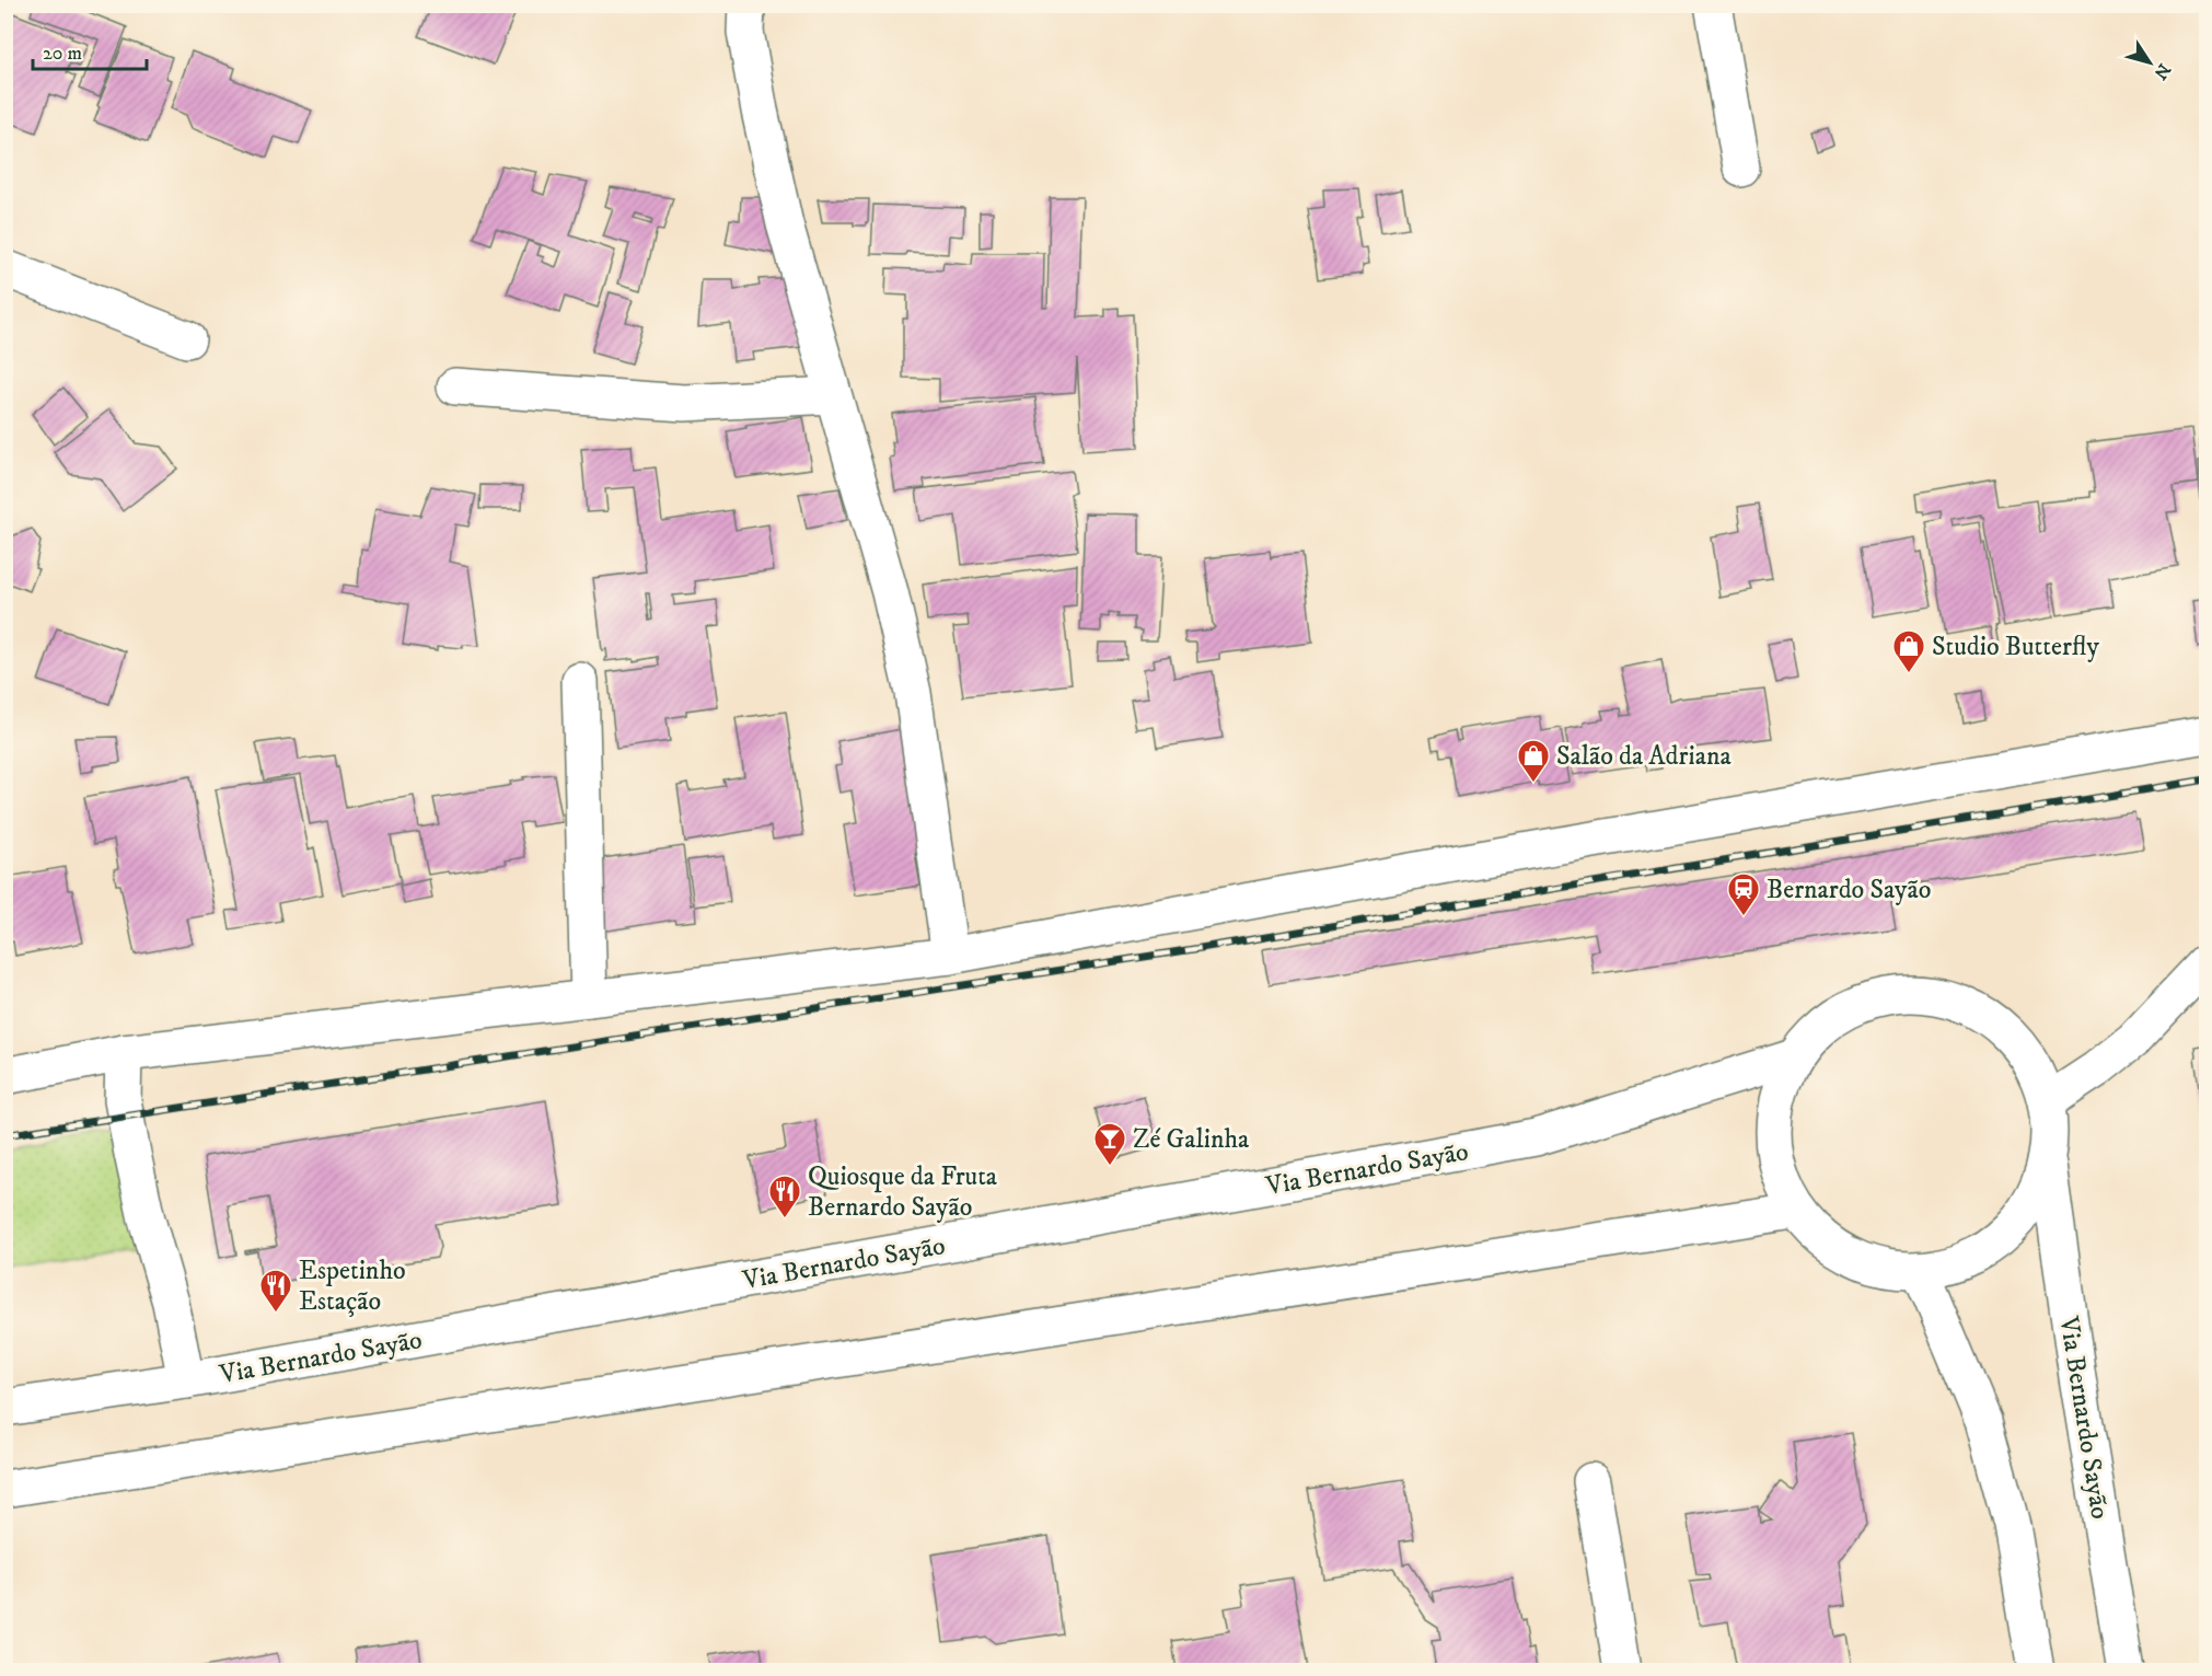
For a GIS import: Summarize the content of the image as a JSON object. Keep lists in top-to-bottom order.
{
  "streets": {
    "main road": ["Via Bernardo Sayão"]
  },
  "places": {
    "shop": ["Studio Butterfly", "Salão da Adriana"],
    "station": ["Bernardo Sayão"],
    "bar": ["Zé Galinha"],
    "restaurant": ["Quiosque da Fruta Bernardo Sayão", "Espetinho Estação"]
  },
  "scale_bar": "20 m",
  "north": "bottom right"
}
